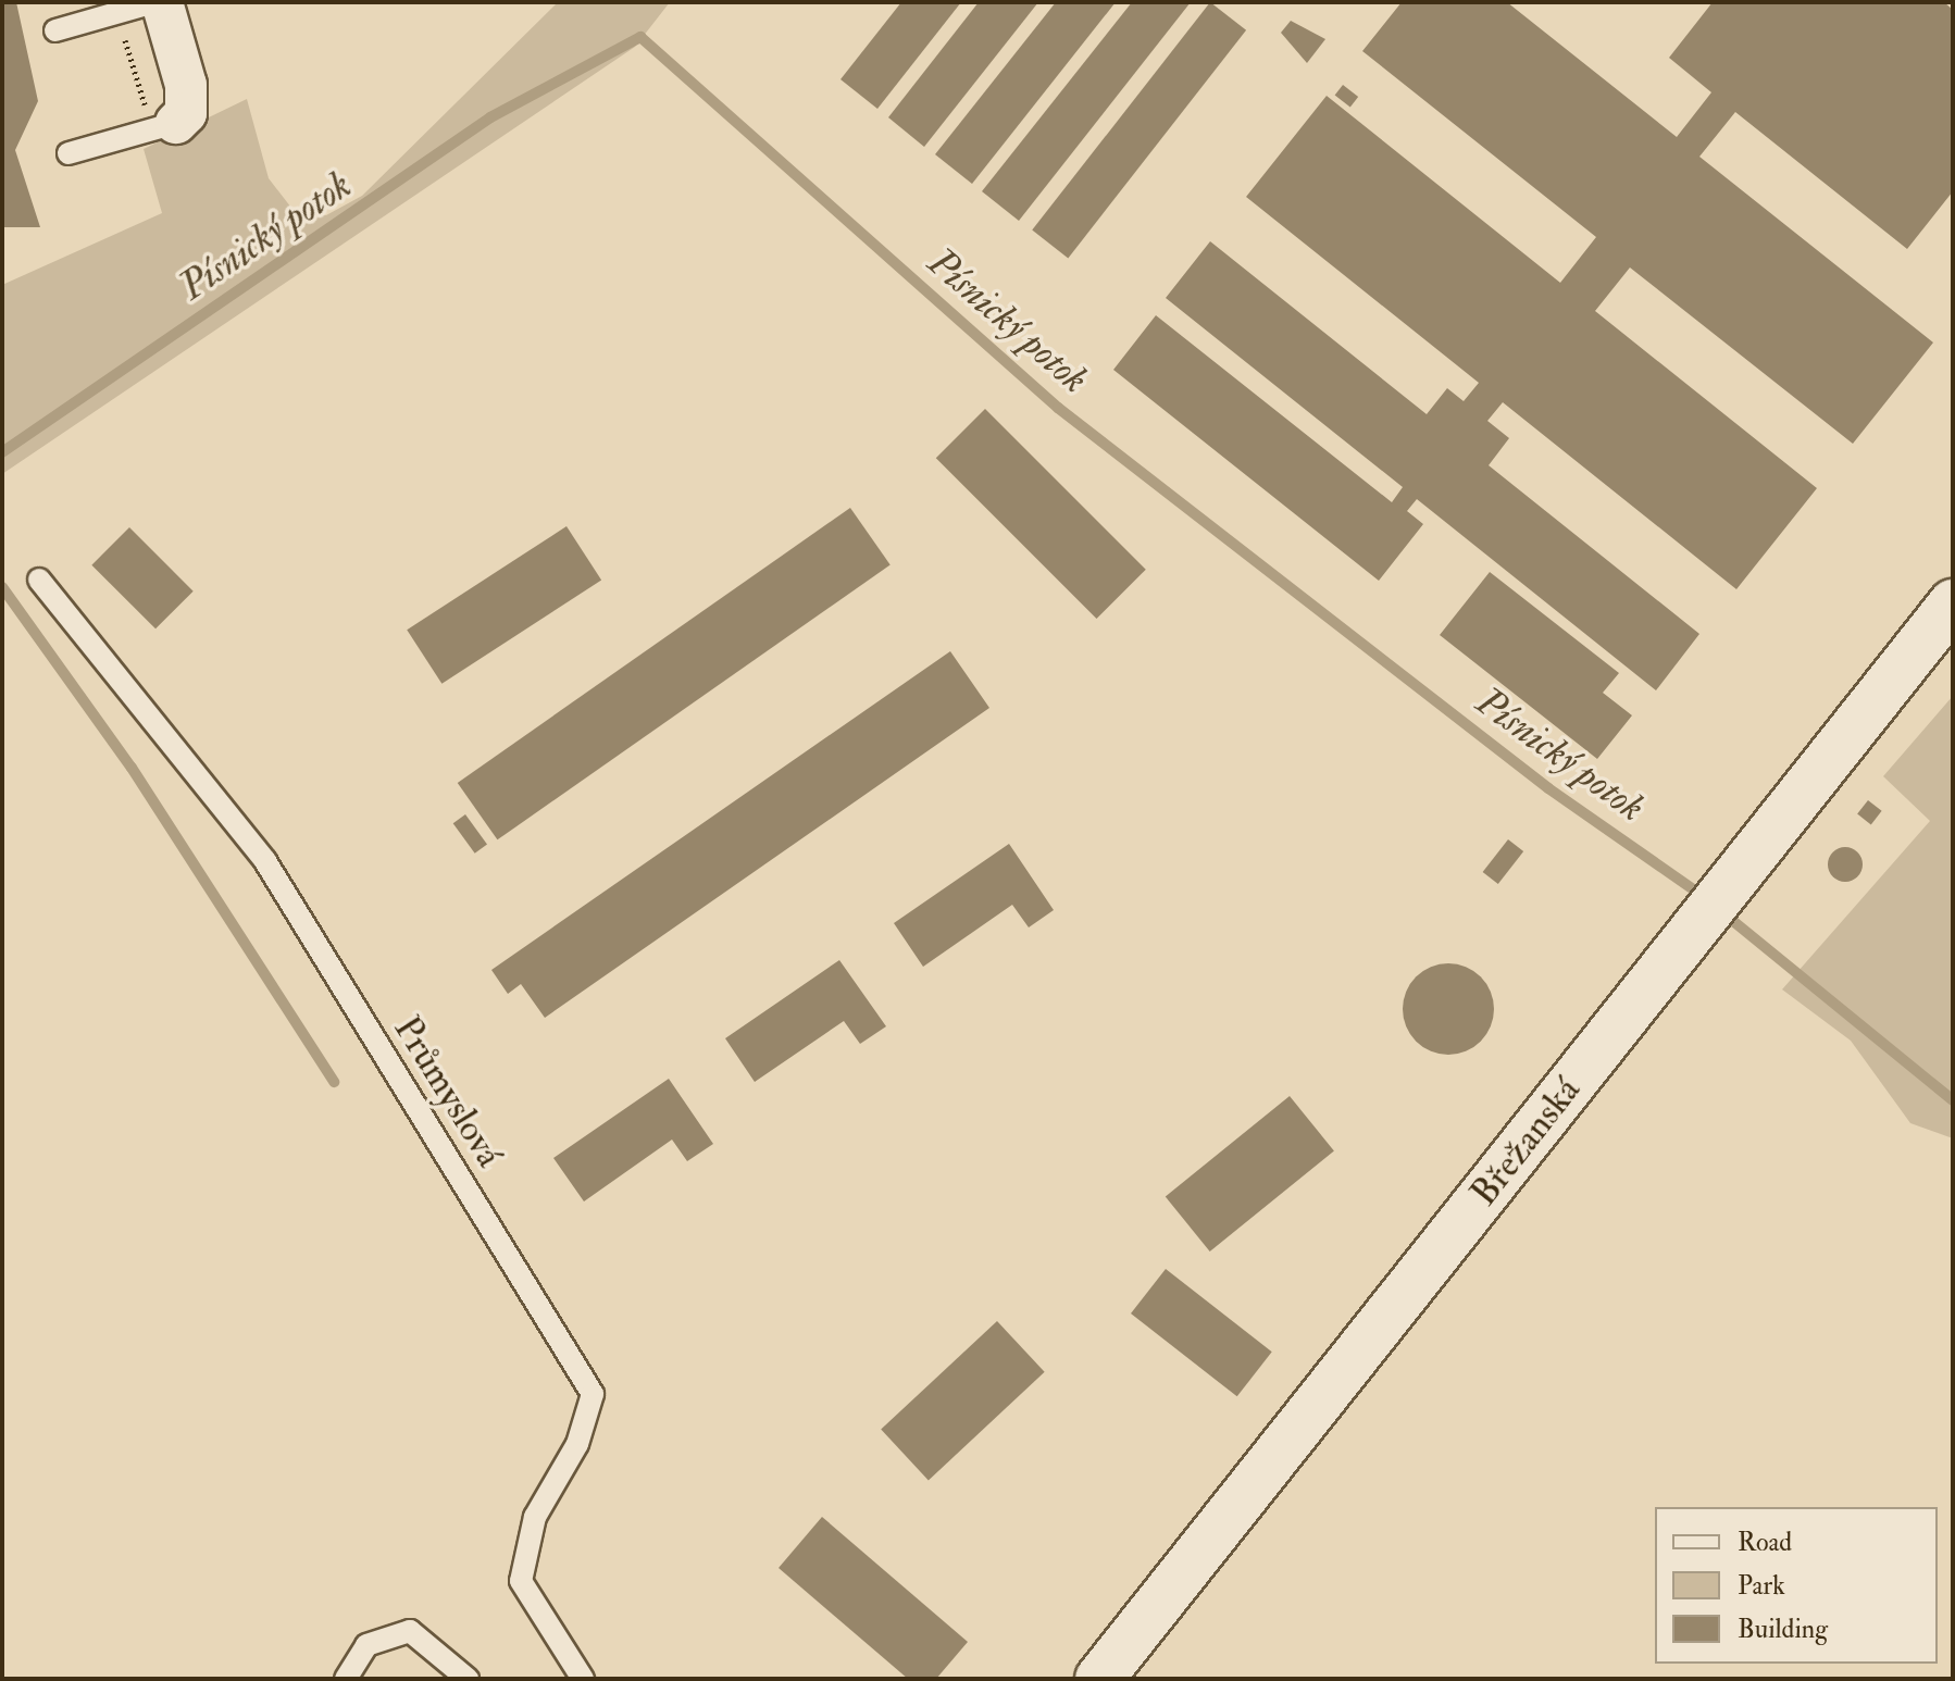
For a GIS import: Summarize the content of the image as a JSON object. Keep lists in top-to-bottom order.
{
  "streets": {
    "street": ["Břežanská"],
    "lane": ["Průmyslová"]
  },
  "water": ["Písnický potok"],
  "legend": ["Road", "Park", "Building"]
}
